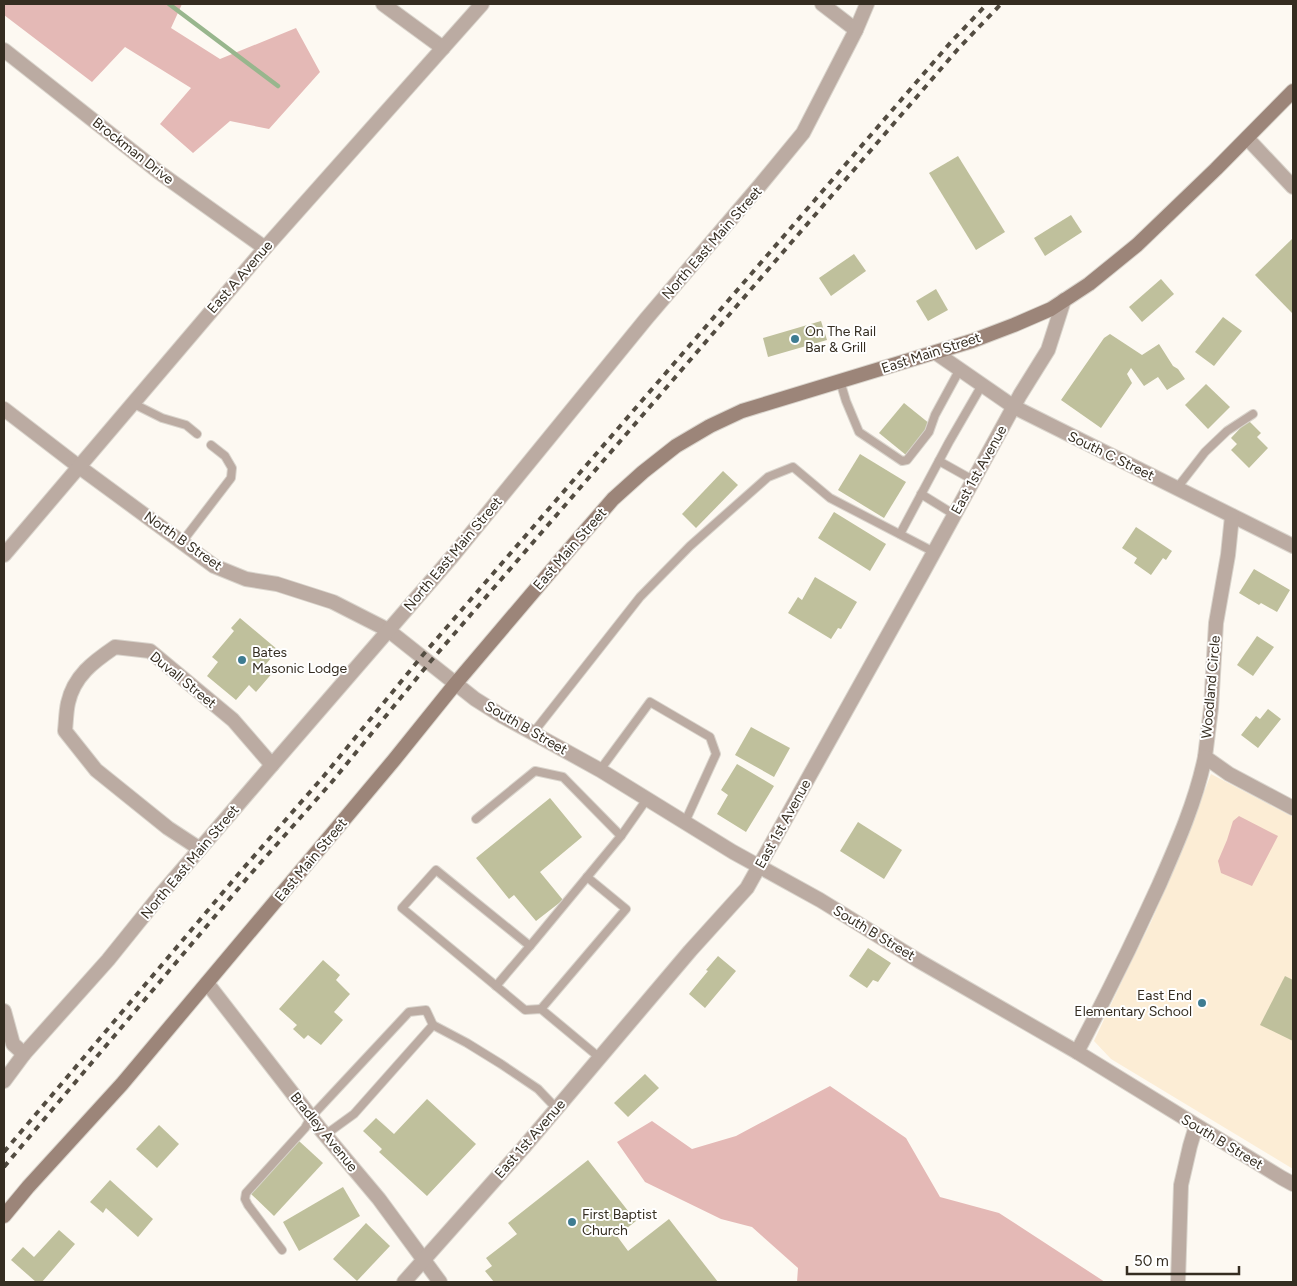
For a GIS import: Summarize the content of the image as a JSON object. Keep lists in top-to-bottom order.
{
  "streets": {
    "main road": ["East Main Street"],
    "street": [
      "Brockman Drive",
      "North East Main Street",
      "East A Avenue",
      "South C Street",
      "East 1st Avenue",
      "North B Street",
      "Duvall Street",
      "Woodland Circle",
      "South B Street",
      "Bradley Avenue"
    ]
  },
  "crossings": [
    ["Brockman Drive", "East A Avenue"],
    ["North East Main Street", "North B Street"],
    ["North East Main Street", "Duvall Street"],
    ["East A Avenue", "North B Street"],
    ["East Main Street", "South C Street"],
    ["East Main Street", "East 1st Avenue"],
    ["East Main Street", "North B Street"],
    ["East Main Street", "South B Street"],
    ["East Main Street", "Bradley Avenue"],
    ["South C Street", "East 1st Avenue"],
    ["South C Street", "Woodland Circle"],
    ["East 1st Avenue", "South B Street"],
    ["East 1st Avenue", "Bradley Avenue"],
    ["North B Street", "South B Street"]
  ],
  "places": [
    "On The Rail Bar & Grill",
    "Bates Masonic Lodge",
    "East End Elementary School",
    "First Baptist Church"
  ],
  "scale_bar": "50 m"
}
